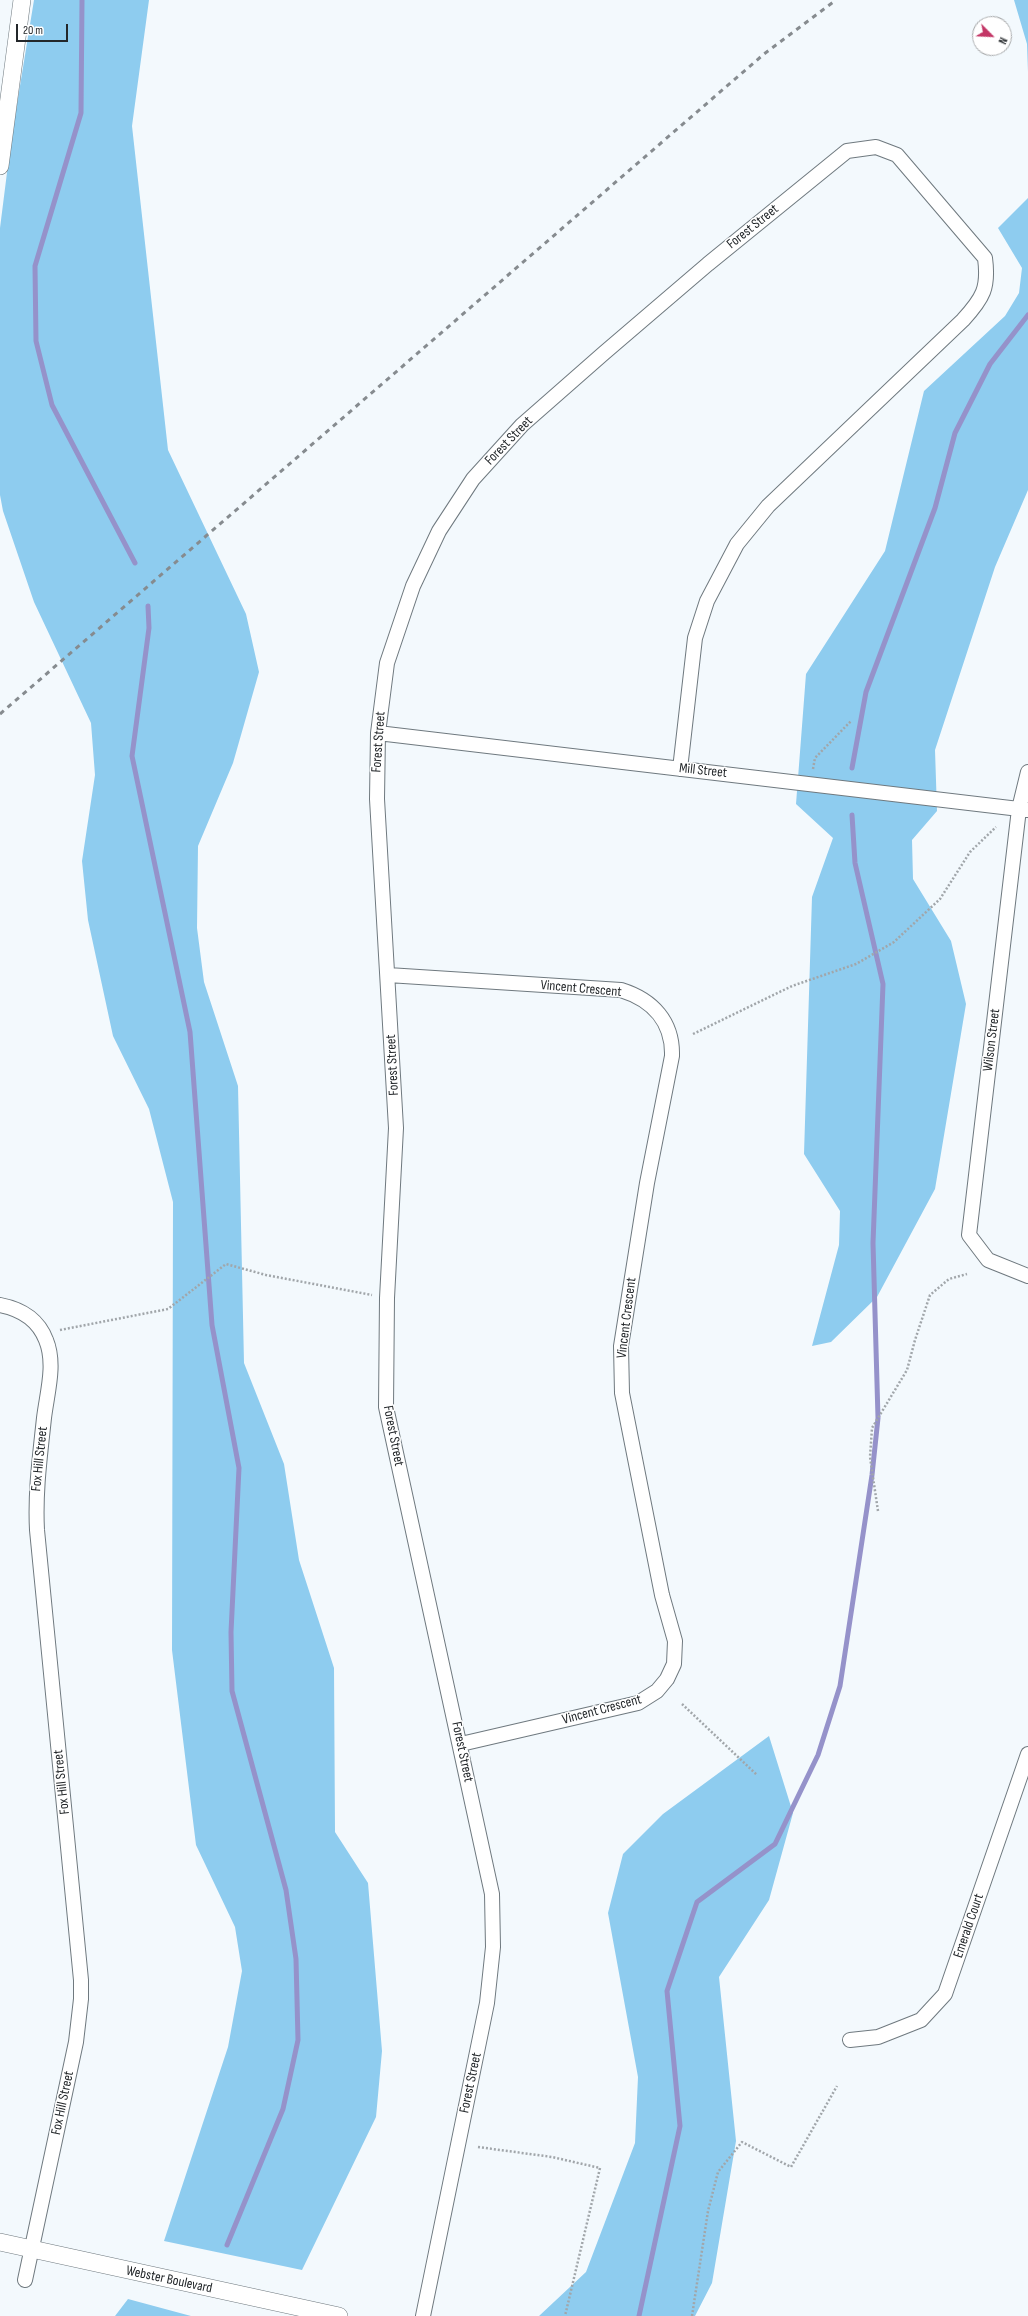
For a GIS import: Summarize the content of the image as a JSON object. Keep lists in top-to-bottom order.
{
  "streets": {
    "street": [
      "Forest Street",
      "Mill Street",
      "Vincent Crescent",
      "Wilson Street",
      "Fox Hill Street",
      "Emerald Court",
      "Webster Boulevard"
    ]
  },
  "crossings": [
    ["Forest Street", "Mill Street"],
    ["Forest Street", "Vincent Crescent"],
    ["Mill Street", "Wilson Street"],
    ["Fox Hill Street", "Webster Boulevard"]
  ],
  "scale_bar": "20 m",
  "north": "bottom right"
}
